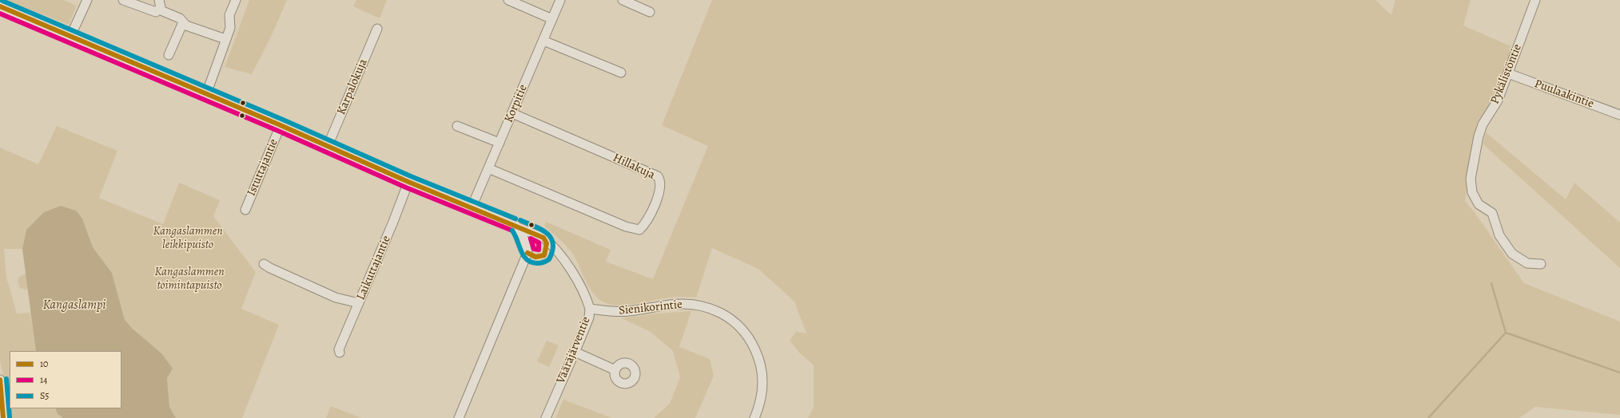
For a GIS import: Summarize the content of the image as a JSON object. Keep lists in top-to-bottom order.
{
  "streets": {
    "street": [
      "Pykälistöntie",
      "Karpalokuja",
      "Puulaakintie",
      "Korpitie",
      "Hillakuja",
      "Istuttajantie",
      "Laikuttajantie",
      "Sienikorintie",
      "Vääräjärventie"
    ]
  },
  "crossings": [
    ["Pykälistöntie", "Puulaakintie"],
    ["Karpalokuja", "Vääräjärventie"],
    ["Korpitie", "Hillakuja"],
    ["Korpitie", "Vääräjärventie"],
    ["Istuttajantie", "Vääräjärventie"],
    ["Laikuttajantie", "Vääräjärventie"],
    ["Sienikorintie", "Vääräjärventie"]
  ],
  "water": ["Kangaslampi"],
  "parks": ["Kangaslammen leikkipuisto", "Kangaslammen toimintapuisto"],
  "lines": ["transit line S5", "transit line 10", "transit line 14"],
  "legend": ["10", "14", "S5"]
}
